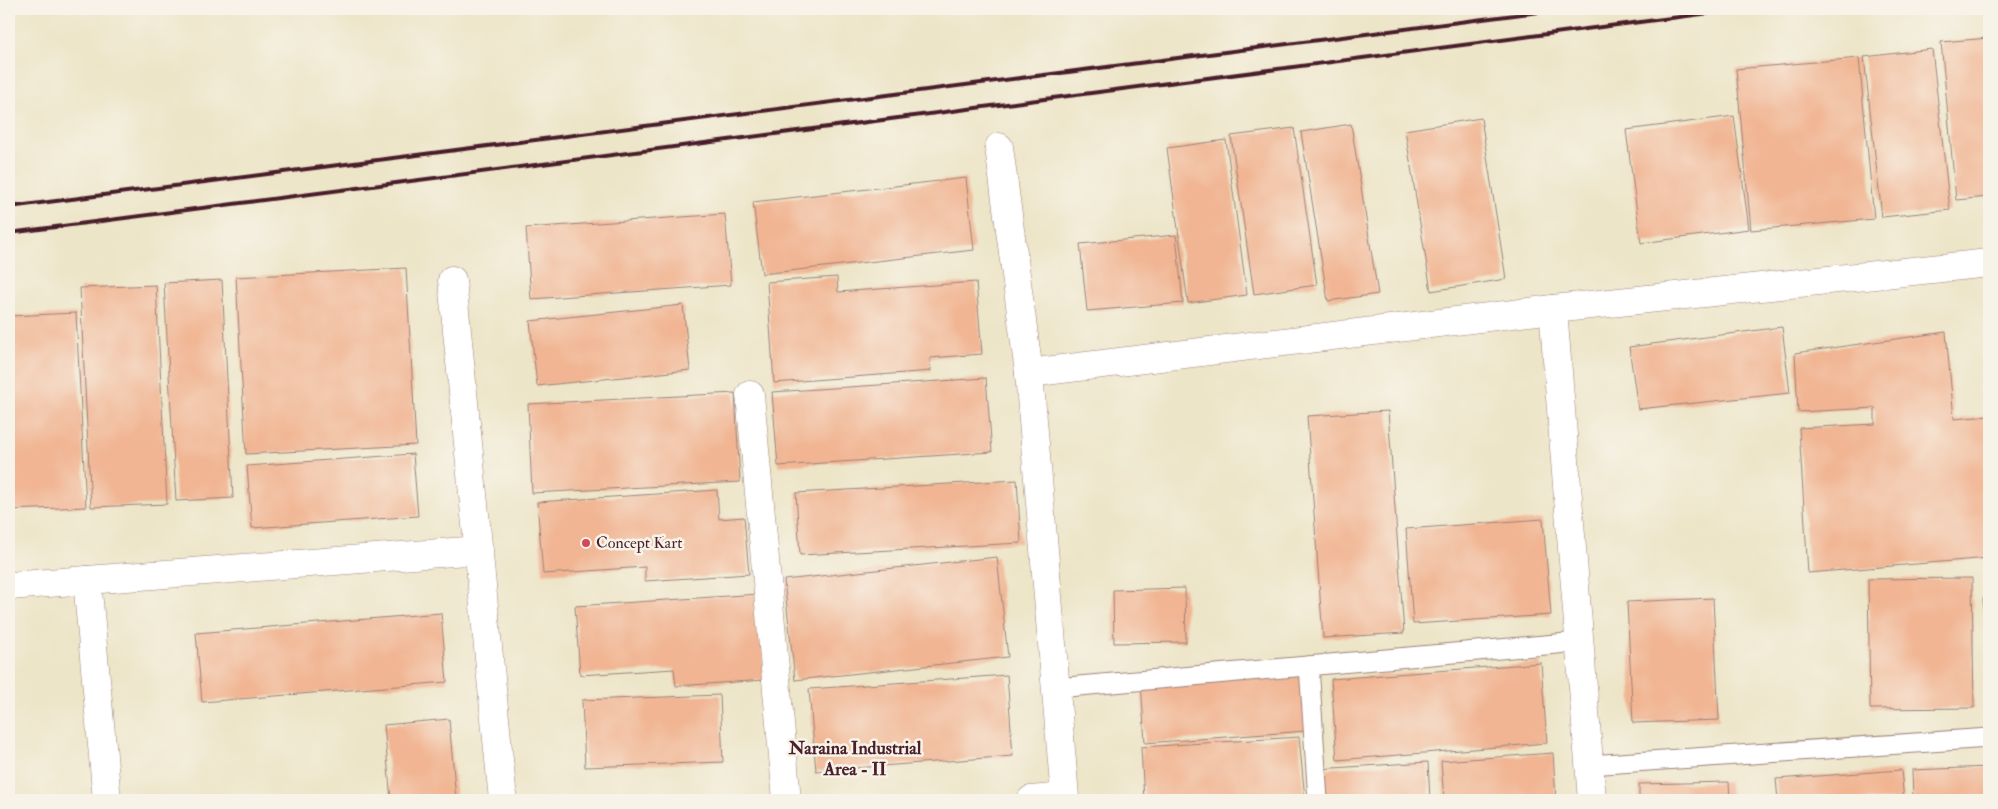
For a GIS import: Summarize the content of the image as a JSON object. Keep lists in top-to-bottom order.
{
  "districts": ["Naraina Industrial Area - II"],
  "places": ["Concept Kart"]
}
